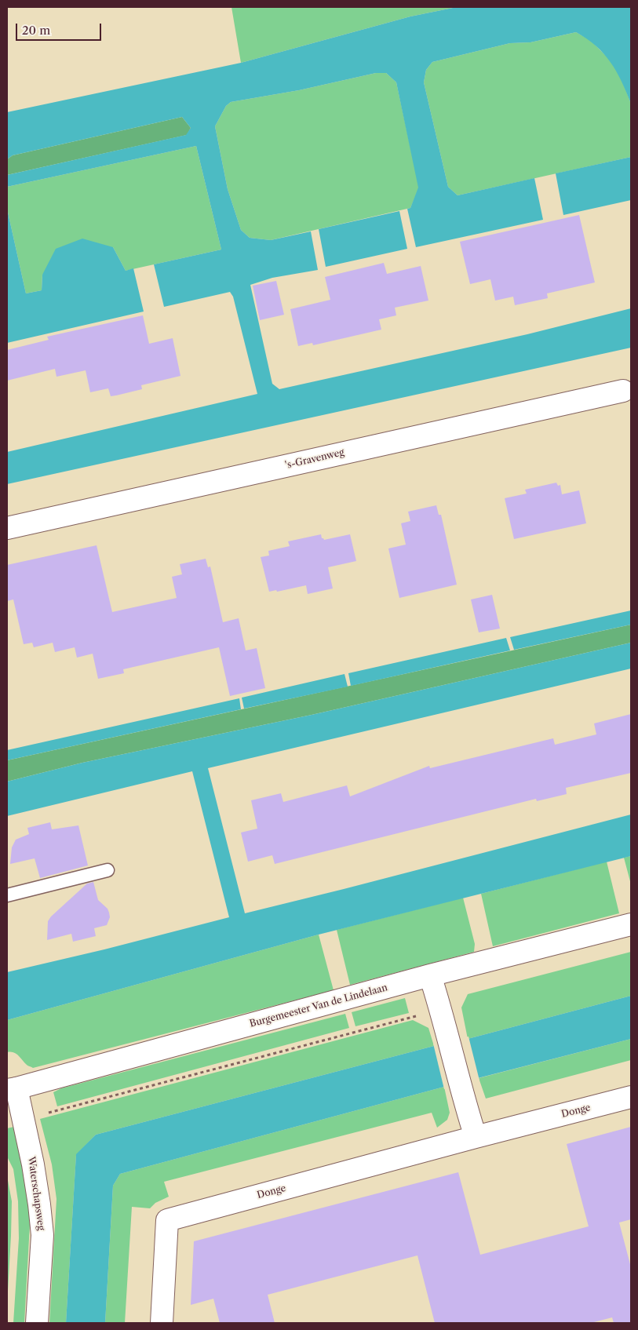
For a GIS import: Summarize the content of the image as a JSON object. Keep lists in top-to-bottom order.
{
  "streets": {
    "street": [
      "'s-Gravenweg",
      "Burgemeester Van de Lindelaan",
      "Donge",
      "Waterschapsweg"
    ]
  },
  "crossings": [
    ["Burgemeester Van de Lindelaan", "Waterschapsweg"]
  ],
  "scale_bar": "20 m"
}
